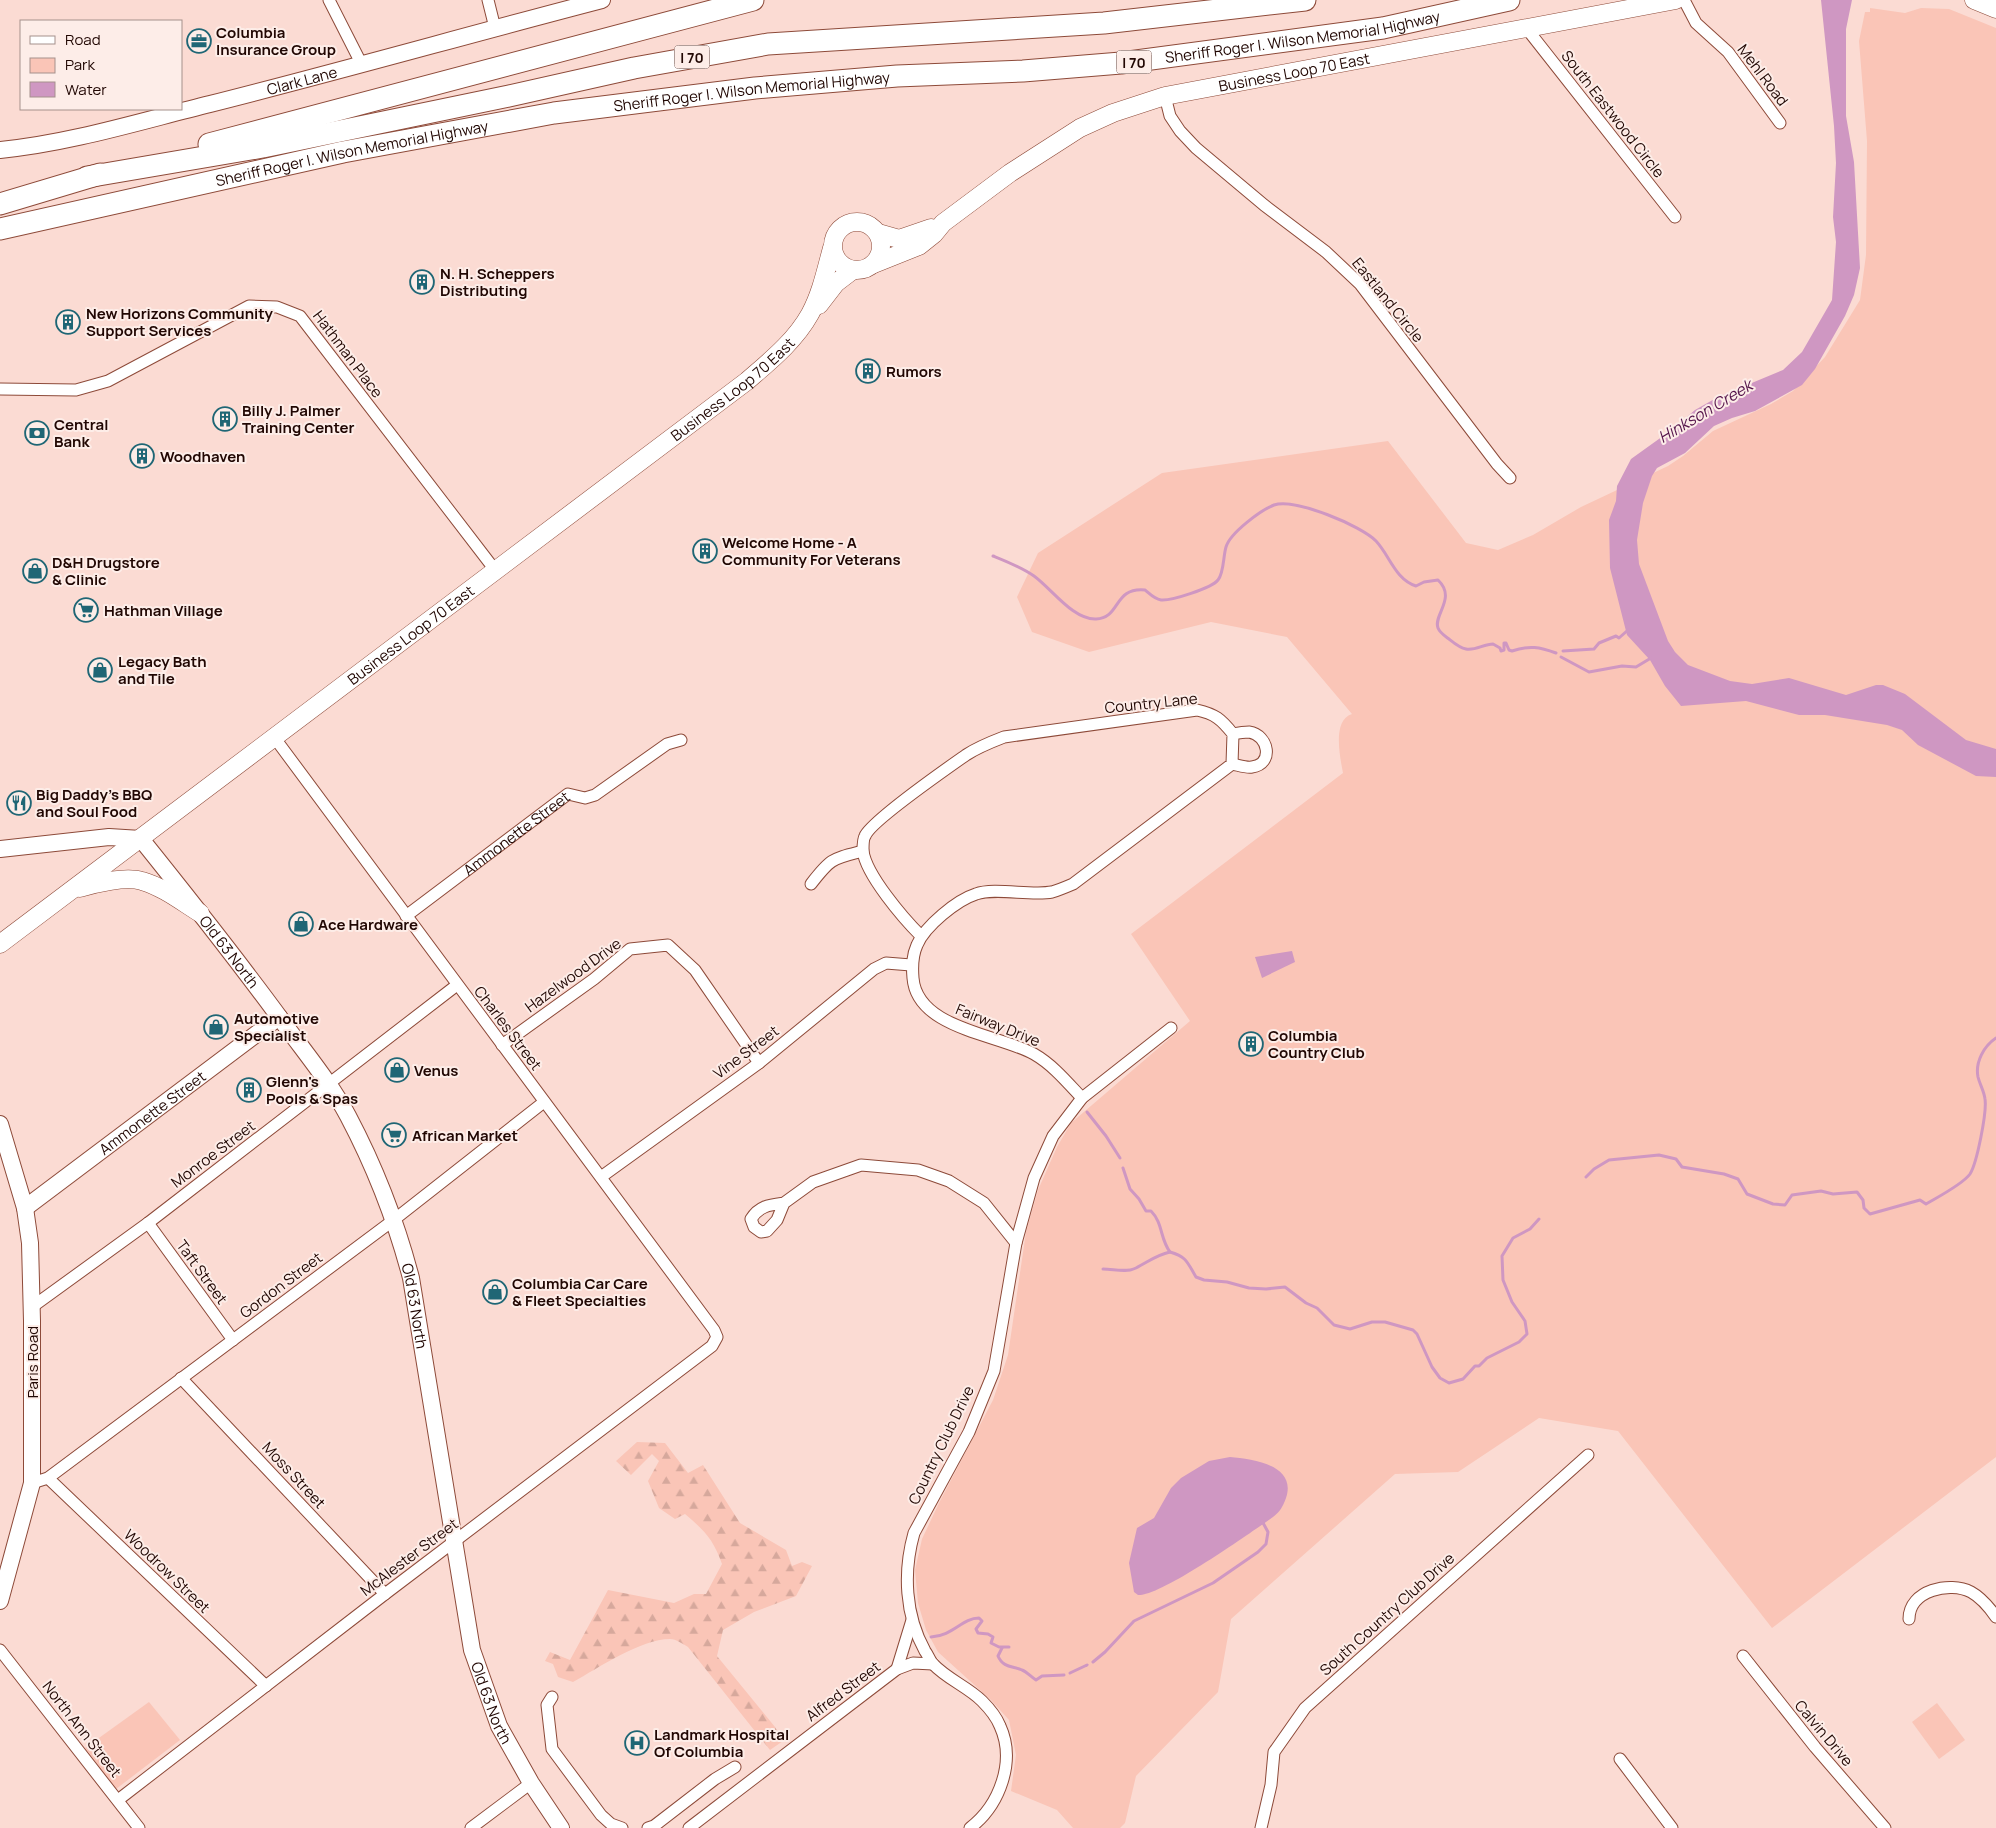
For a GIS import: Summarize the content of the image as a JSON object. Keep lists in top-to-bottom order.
{
  "streets": {
    "highway": ["Sheriff Roger I. Wilson Memorial Highway", "I 70"],
    "main road": [
      "Business Loop 70 East",
      "Clark Lane",
      "Ammonette Street",
      "Old 63 North",
      "Paris Road"
    ],
    "street": [
      "Mehl Road",
      "South Eastwood Circle",
      "Eastland Circle",
      "Hathman Place",
      "Country Lane",
      "Hazelwood Drive",
      "Fairway Drive",
      "Charles Street",
      "Vine Street",
      "Monroe Street",
      "Taft Street",
      "Gordon Street",
      "Country Club Drive",
      "Moss Street",
      "McAlester Street",
      "Woodrow Street",
      "South Country Club Drive",
      "Alfred Street",
      "North Ann Street",
      "Calvin Drive"
    ]
  },
  "crossings": [
    ["Business Loop 70 East", "South Eastwood Circle"],
    ["Business Loop 70 East", "Eastland Circle"],
    ["Business Loop 70 East", "Hathman Place"],
    ["Business Loop 70 East", "Old 63 North"],
    ["Business Loop 70 East", "Charles Street"],
    ["Ammonette Street", "Old 63 North"],
    ["Ammonette Street", "Charles Street"],
    ["Ammonette Street", "Paris Road"],
    ["Old 63 North", "Monroe Street"],
    ["Old 63 North", "Gordon Street"],
    ["Old 63 North", "McAlester Street"],
    ["Hazelwood Drive", "Charles Street"],
    ["Hazelwood Drive", "Vine Street"],
    ["Fairway Drive", "Vine Street"],
    ["Fairway Drive", "Country Club Drive"],
    ["Charles Street", "Vine Street"],
    ["Charles Street", "Monroe Street"],
    ["Charles Street", "Gordon Street"],
    ["Charles Street", "McAlester Street"],
    ["Monroe Street", "Taft Street"],
    ["Monroe Street", "Paris Road"],
    ["Taft Street", "Gordon Street"],
    ["Gordon Street", "Paris Road"],
    ["Gordon Street", "Moss Street"],
    ["Gordon Street", "Woodrow Street"],
    ["Country Club Drive", "Alfred Street"],
    ["Moss Street", "McAlester Street"],
    ["McAlester Street", "Woodrow Street"],
    ["McAlester Street", "North Ann Street"]
  ],
  "water": ["Hinkson Creek"],
  "places": {
    "office": ["Columbia Insurance Group"],
    "building": [
      "N. H. Scheppers Distributing",
      "New Horizons Community Support Services",
      "Rumors",
      "Billy J. Palmer Training Center",
      "Woodhaven",
      "Welcome Home - A Community For Veterans",
      "Columbia Country Club",
      "Glenn's Pools & Spas"
    ],
    "bank": ["Central Bank"],
    "shop": [
      "D&H Drugstore & Clinic",
      "Legacy Bath and Tile",
      "Ace Hardware",
      "Automotive Specialist",
      "Venus",
      "Columbia Car Care & Fleet Specialties"
    ],
    "supermarket": ["Hathman Village", "African Market"],
    "restaurant": ["Big Daddy's BBQ and Soul Food"],
    "hospital": ["Landmark Hospital Of Columbia"]
  },
  "legend": ["Road", "Park", "Water"]
}
